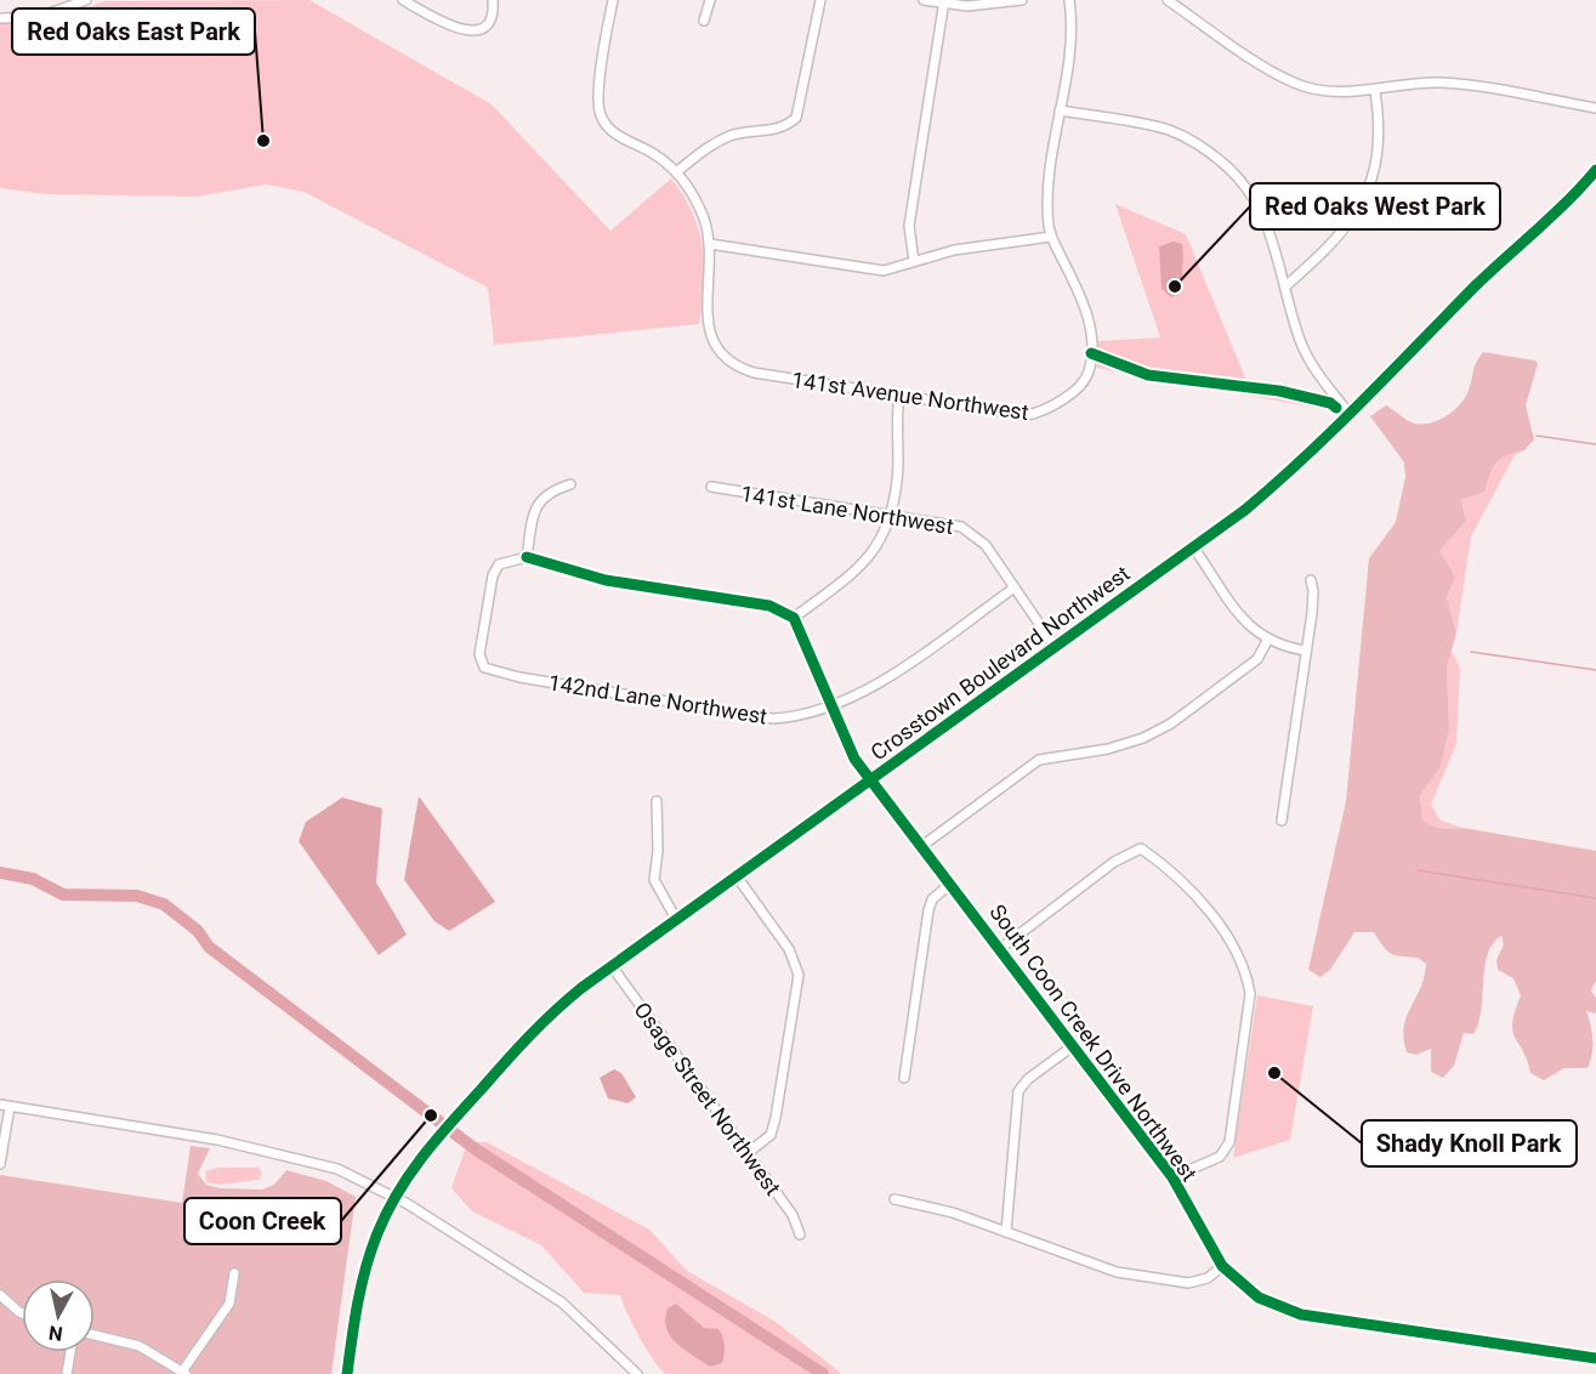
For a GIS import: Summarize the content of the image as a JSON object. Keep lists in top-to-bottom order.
{
  "streets": {
    "street": [
      "141st Avenue Northwest",
      "141st Lane Northwest",
      "Crosstown Boulevard Northwest",
      "142nd Lane Northwest",
      "South Coon Creek Drive Northwest",
      "Osage Street Northwest"
    ]
  },
  "crossings": [
    ["141st Lane Northwest", "Crosstown Boulevard Northwest"],
    ["141st Lane Northwest", "142nd Lane Northwest"],
    ["Crosstown Boulevard Northwest", "South Coon Creek Drive Northwest"],
    ["Crosstown Boulevard Northwest", "Osage Street Northwest"],
    ["142nd Lane Northwest", "South Coon Creek Drive Northwest"]
  ],
  "places": [
    "Red Oaks East Park",
    "Red Oaks West Park",
    "Shady Knoll Park",
    "Coon Creek"
  ],
  "north": "bottom"
}
